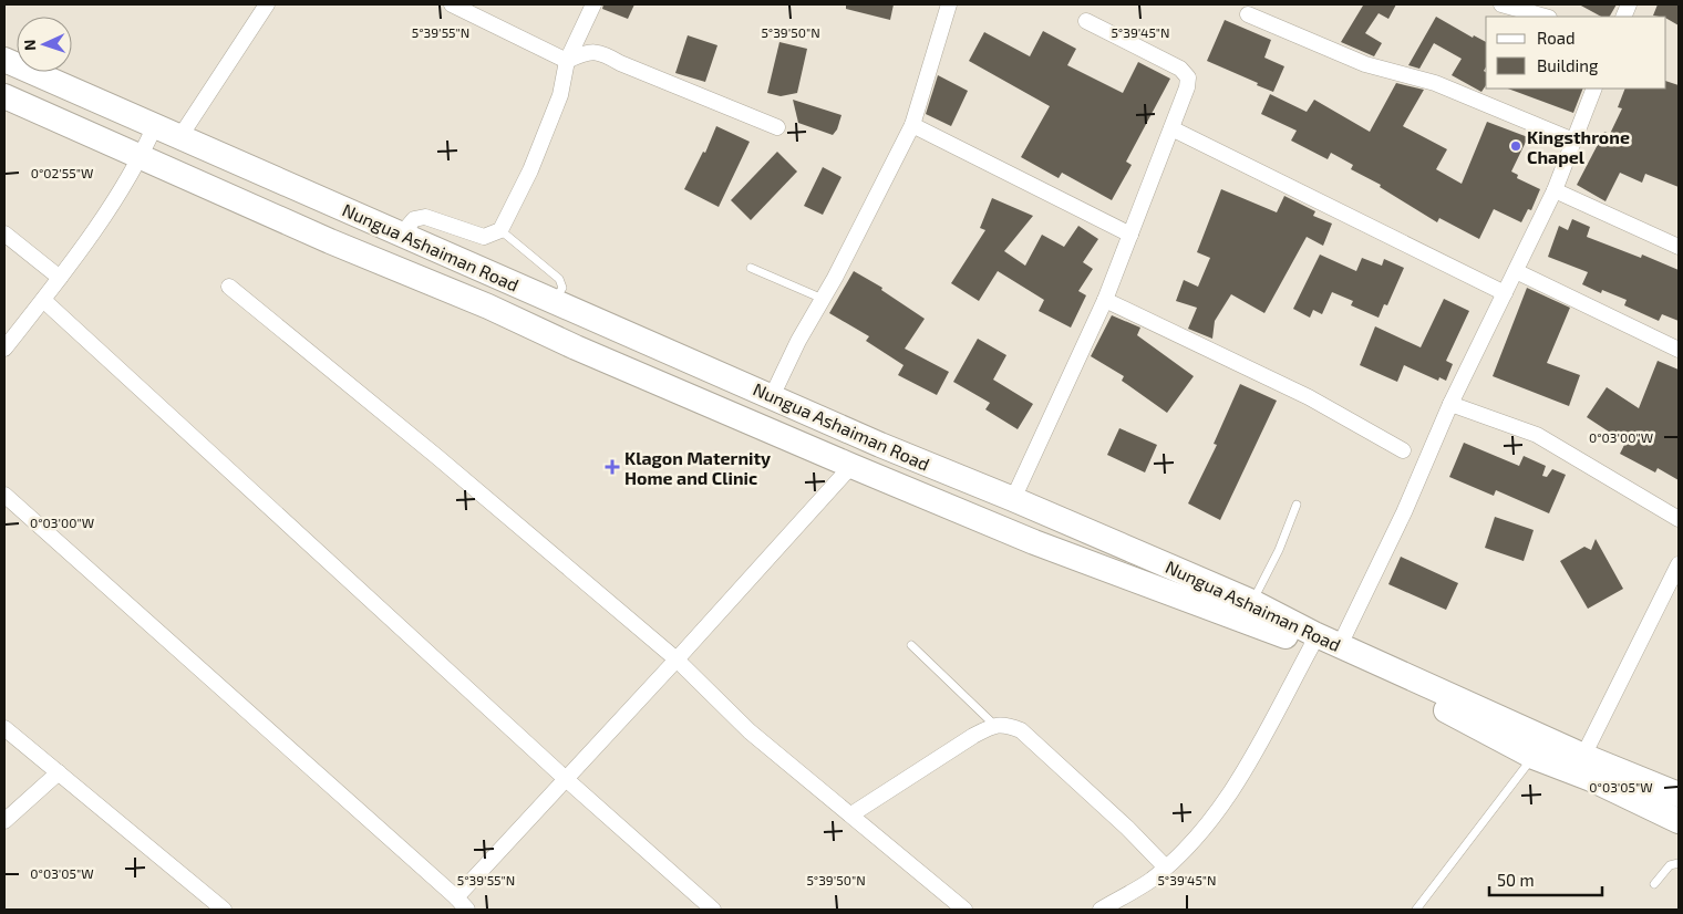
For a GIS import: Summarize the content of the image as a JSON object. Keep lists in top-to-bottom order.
{
  "streets": {
    "main road": ["Nungua Ashaiman Road"]
  },
  "places": {
    "other": ["Kingsthrone Chapel"],
    "health": ["Klagon Maternity Home and Clinic"]
  },
  "legend": ["Road", "Building"],
  "scale_bar": "50 m",
  "north": "left",
  "coordinates": [
    "5°39'55\"N",
    "5°39'50\"N",
    "5°39'45\"N",
    "0°02'55\"W",
    "0°03'00\"W",
    "0°03'05\"W"
  ]
}
